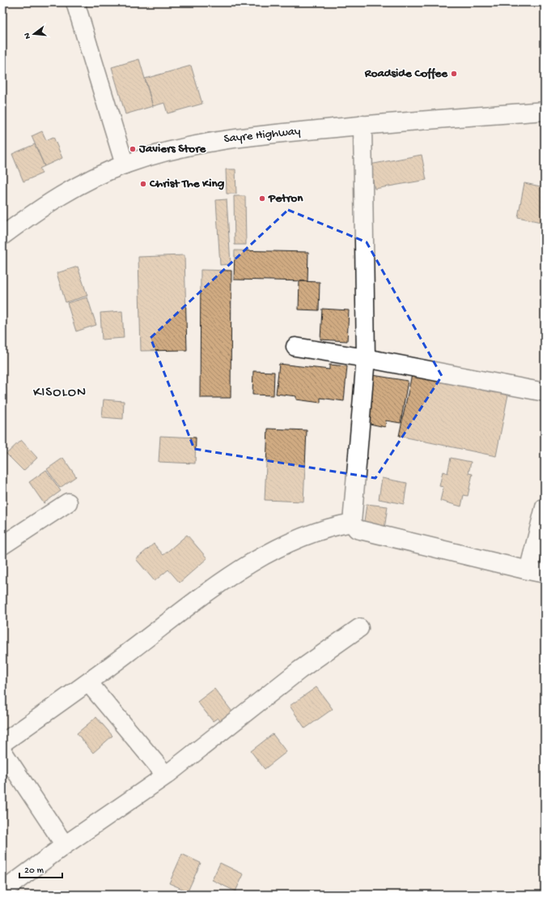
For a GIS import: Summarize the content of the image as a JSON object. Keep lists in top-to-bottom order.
{
  "streets": {
    "main road": ["Sayre Highway"]
  },
  "districts": ["KISOLON"],
  "places": [
    "Roadside Coffee",
    "Javiers Store",
    "Christ The King",
    "Petron"
  ],
  "scale_bar": "20 m",
  "north": "left"
}
